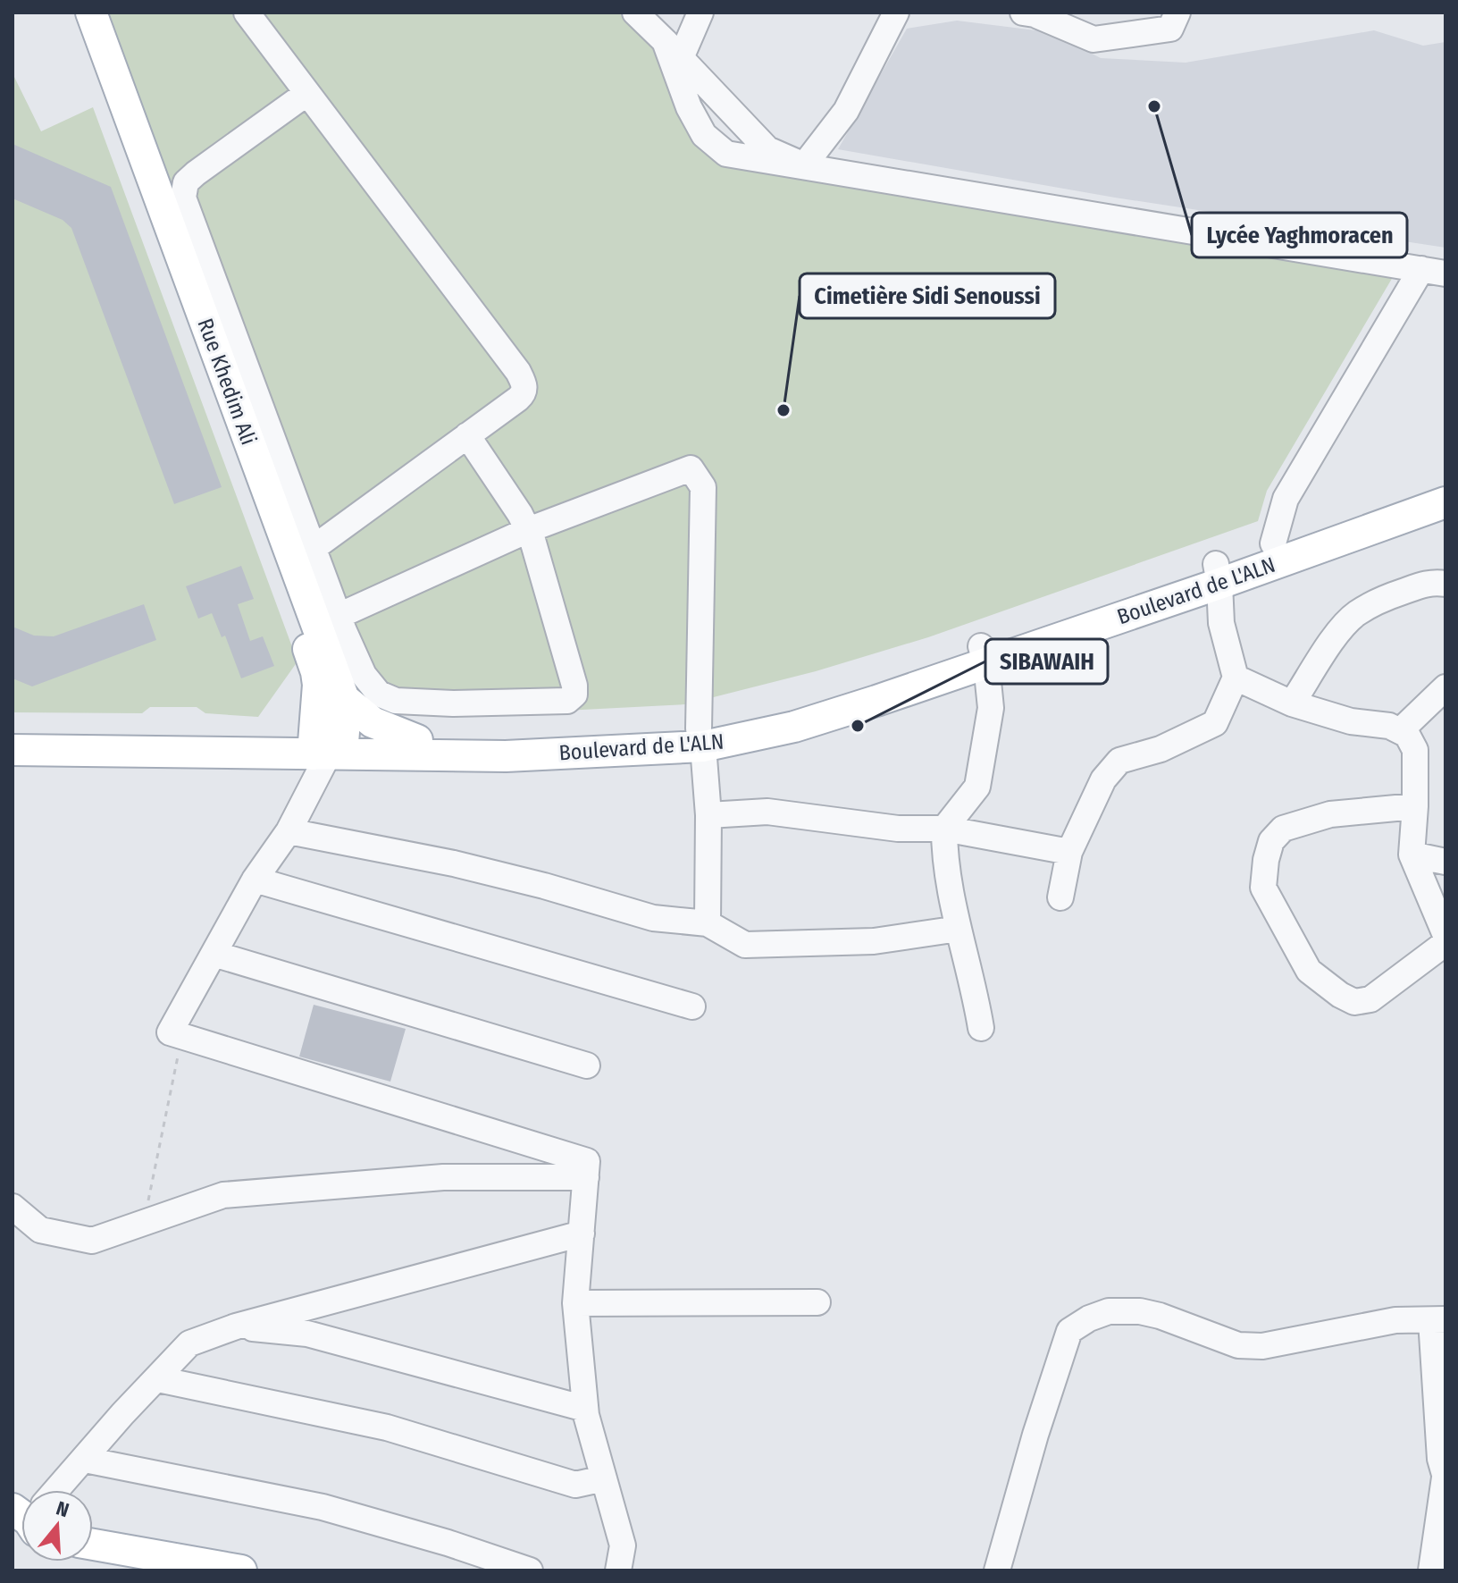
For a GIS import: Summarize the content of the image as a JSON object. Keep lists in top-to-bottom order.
{
  "streets": {
    "main road": ["Rue Khedim Ali", "Boulevard de L'ALN"]
  },
  "crossings": [
    ["Rue Khedim Ali", "Boulevard de L'ALN"]
  ],
  "places": ["Lycée Yaghmoracen", "Cimetière Sidi Senoussi", "SIBAWAIH"],
  "north": "top"
}
